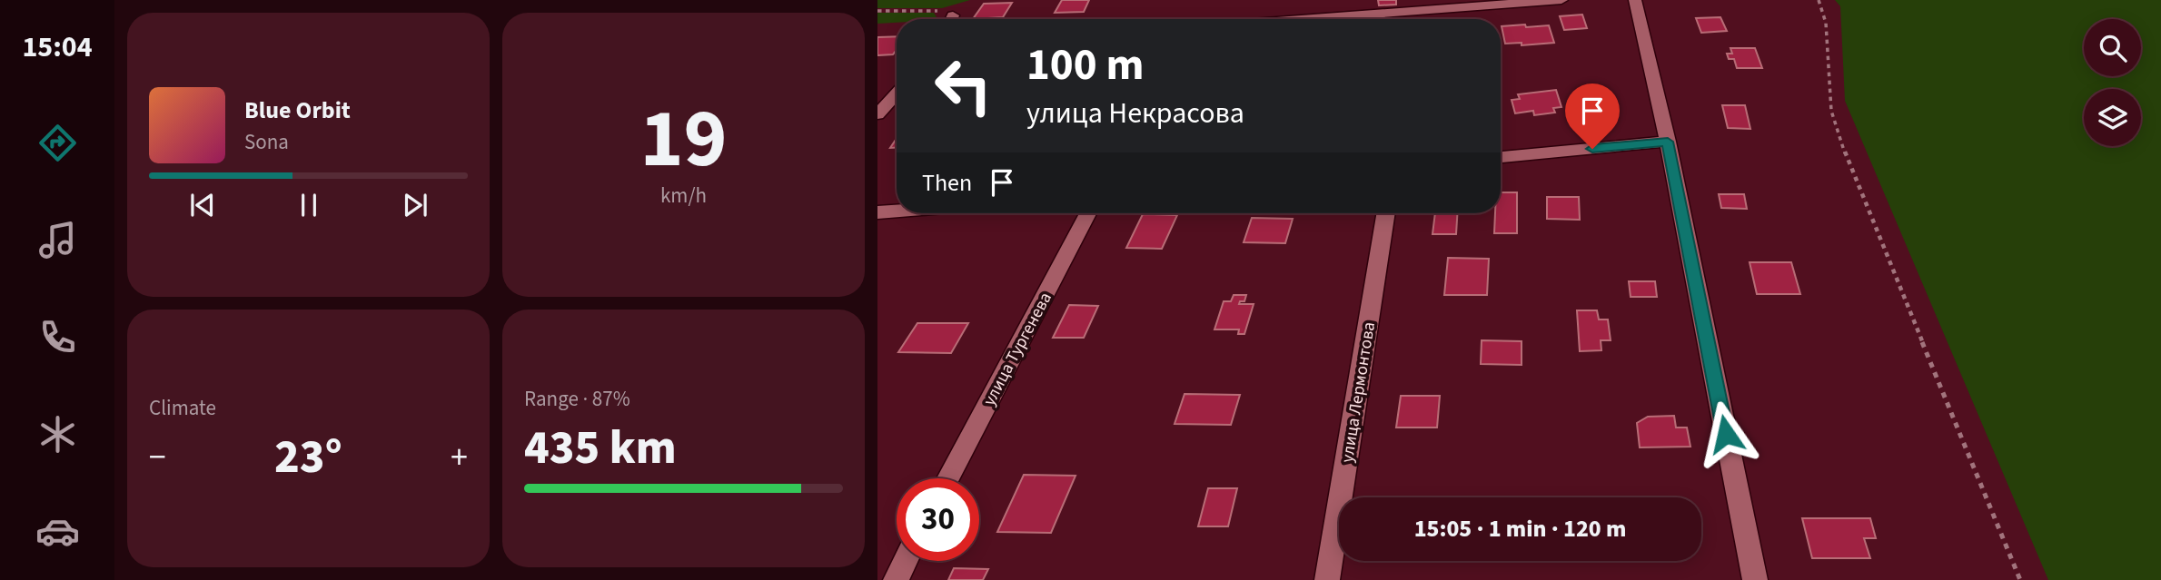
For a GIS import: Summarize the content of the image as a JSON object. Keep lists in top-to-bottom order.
{
  "streets": {
    "street": ["улица Тургенева", "улица Лермонтова"]
  },
  "page": {
    "tabs": "15:04",
    "tile": [
      ["19", "km/h"],
      "Climate",
      ["Range · 87%", "435 km"]
    ],
    "turn": ["100 m", "улица Некрасова"],
    "song": ["Blue Orbit", "Sona"],
    "then": "Then",
    "heat": ["−", "23°", "+"],
    "limit": "30",
    "trip": "15:05 · 1 min · 120 m"
  }
}
